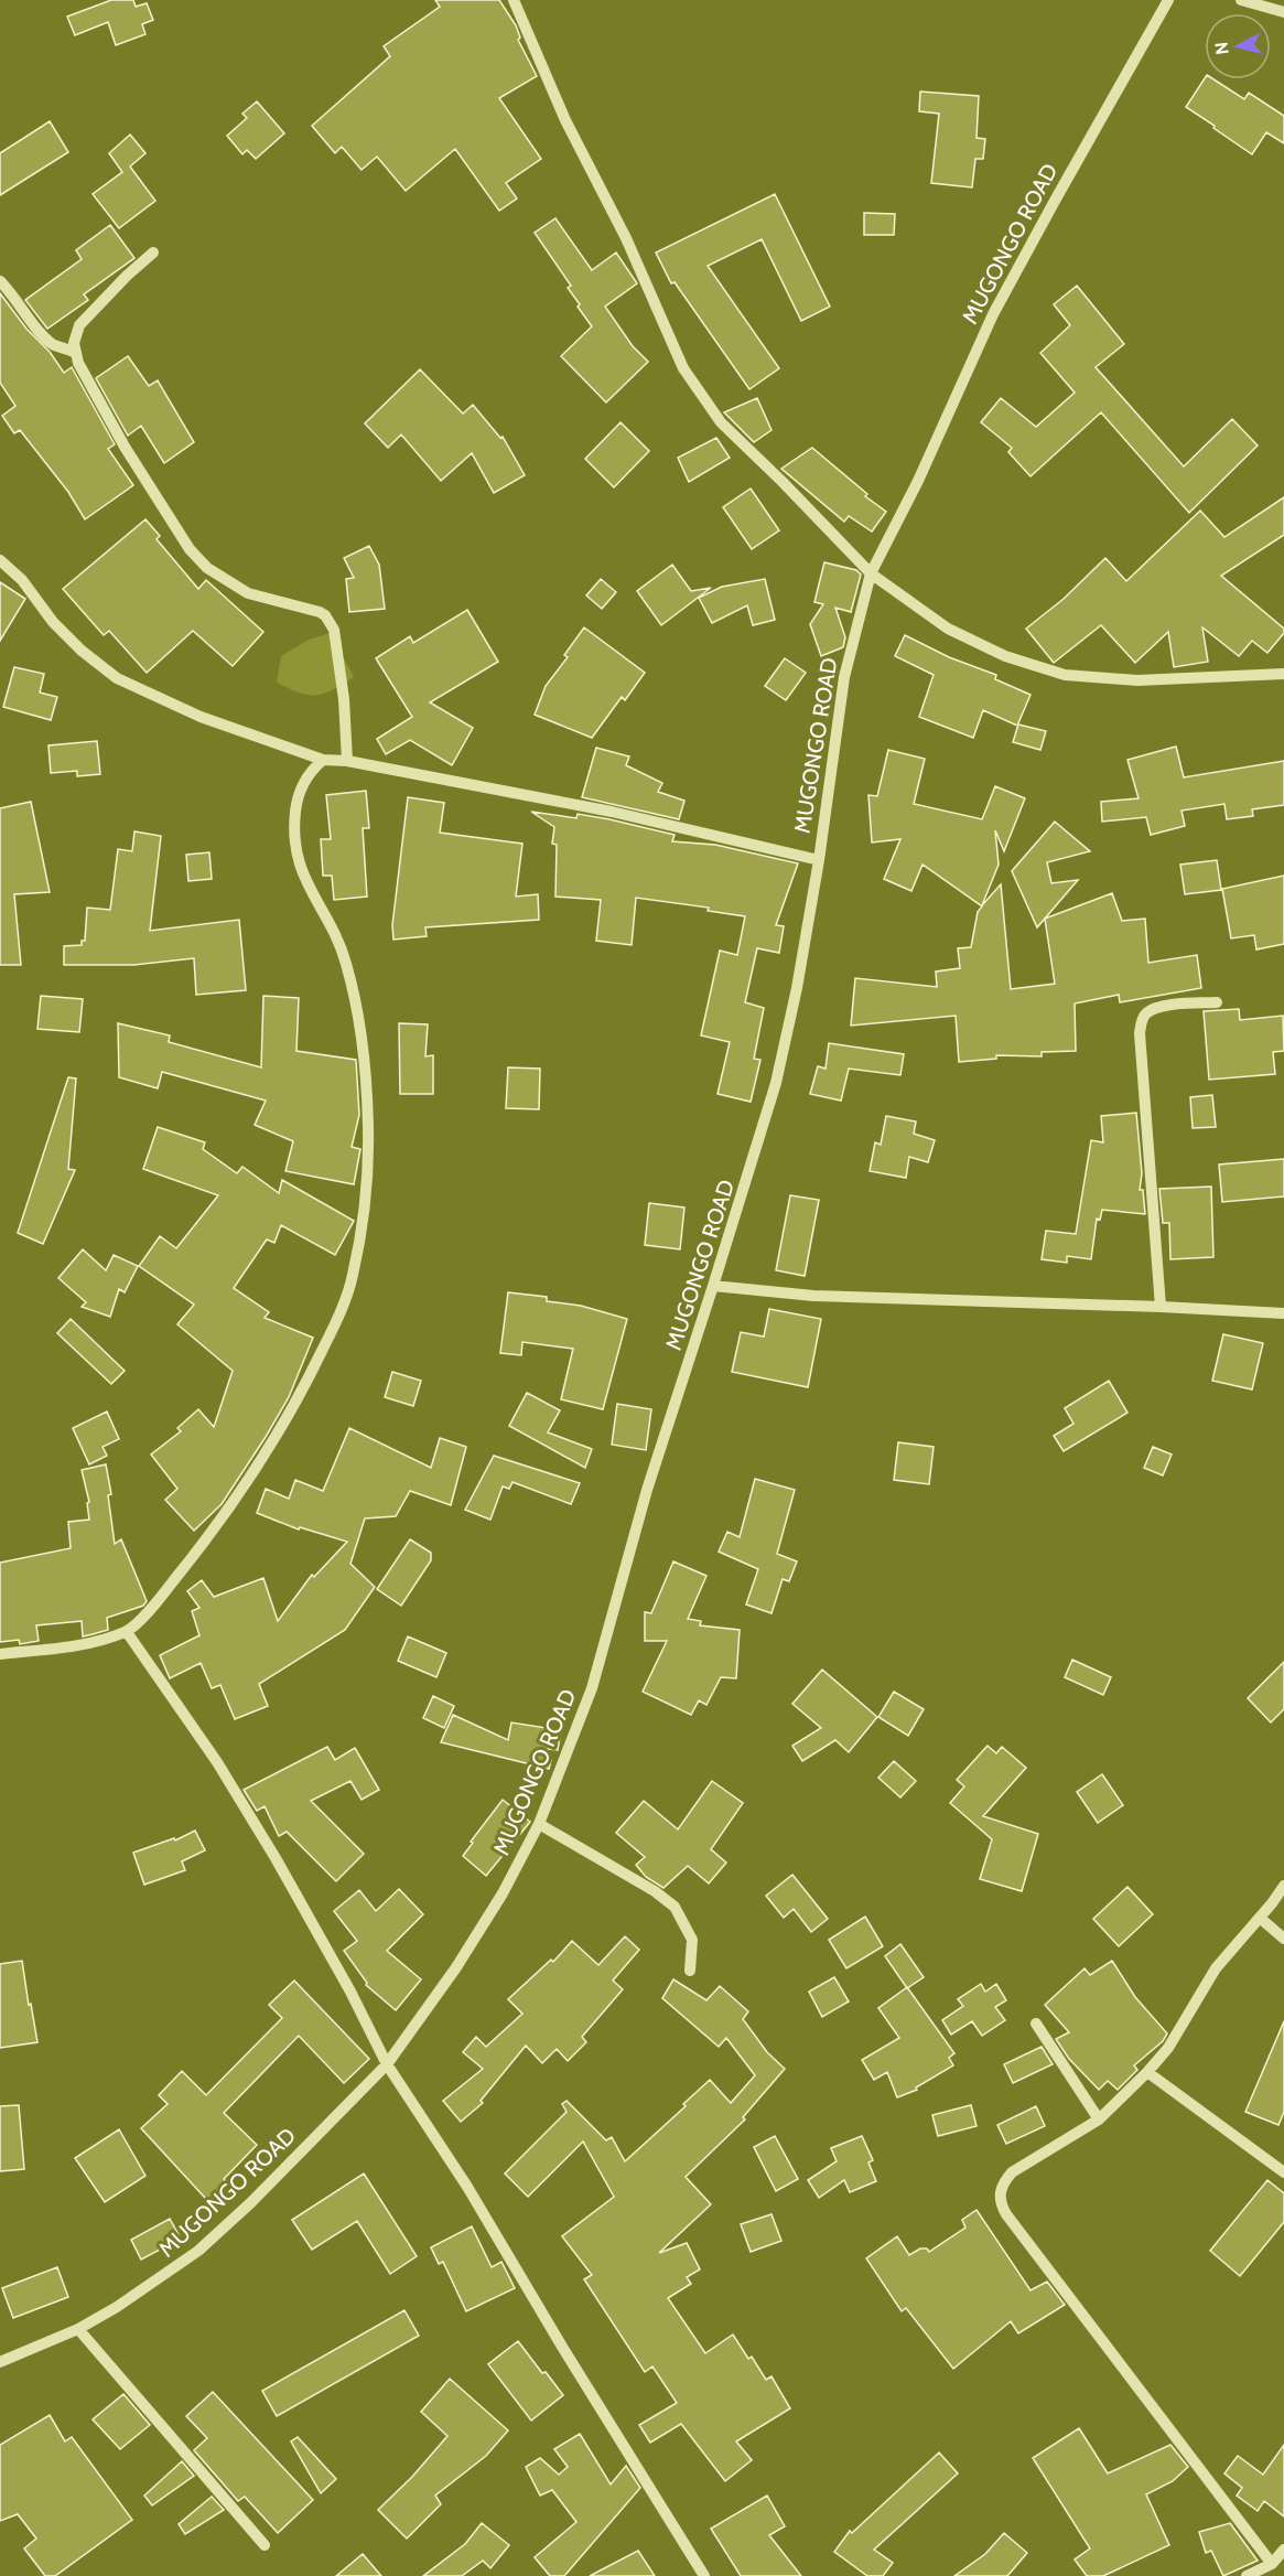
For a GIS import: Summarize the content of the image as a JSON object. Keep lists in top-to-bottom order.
{
  "streets": {
    "street": ["MUGONGO ROAD"]
  },
  "north": "left"
}
